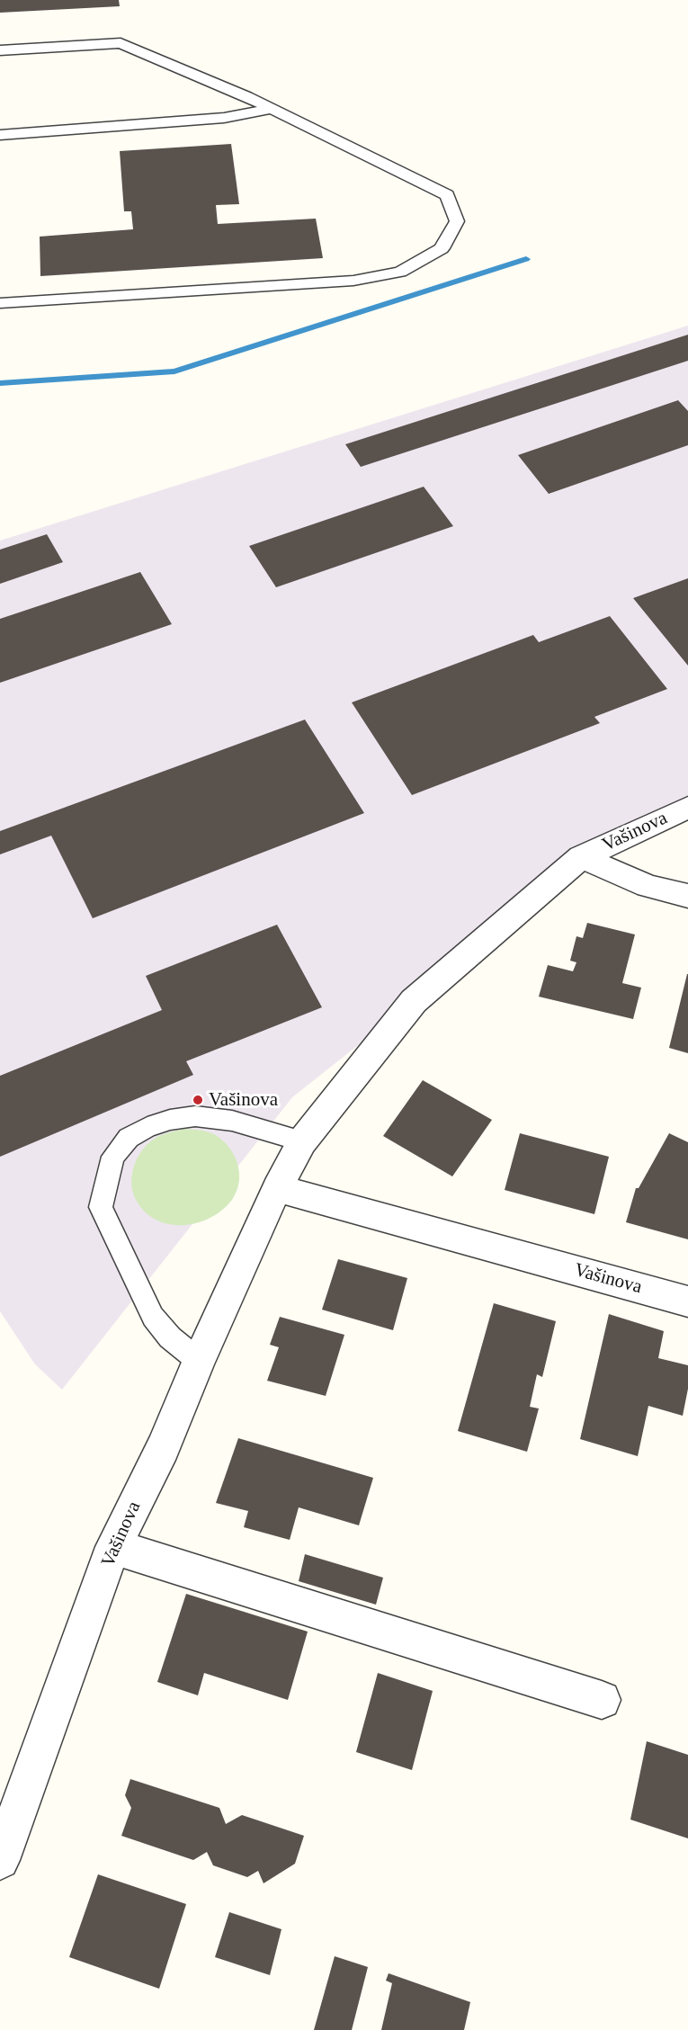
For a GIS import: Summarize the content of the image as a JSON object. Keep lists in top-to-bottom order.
{
  "streets": {
    "street": ["Vašinova"]
  },
  "places": ["Vašinova"]
}
